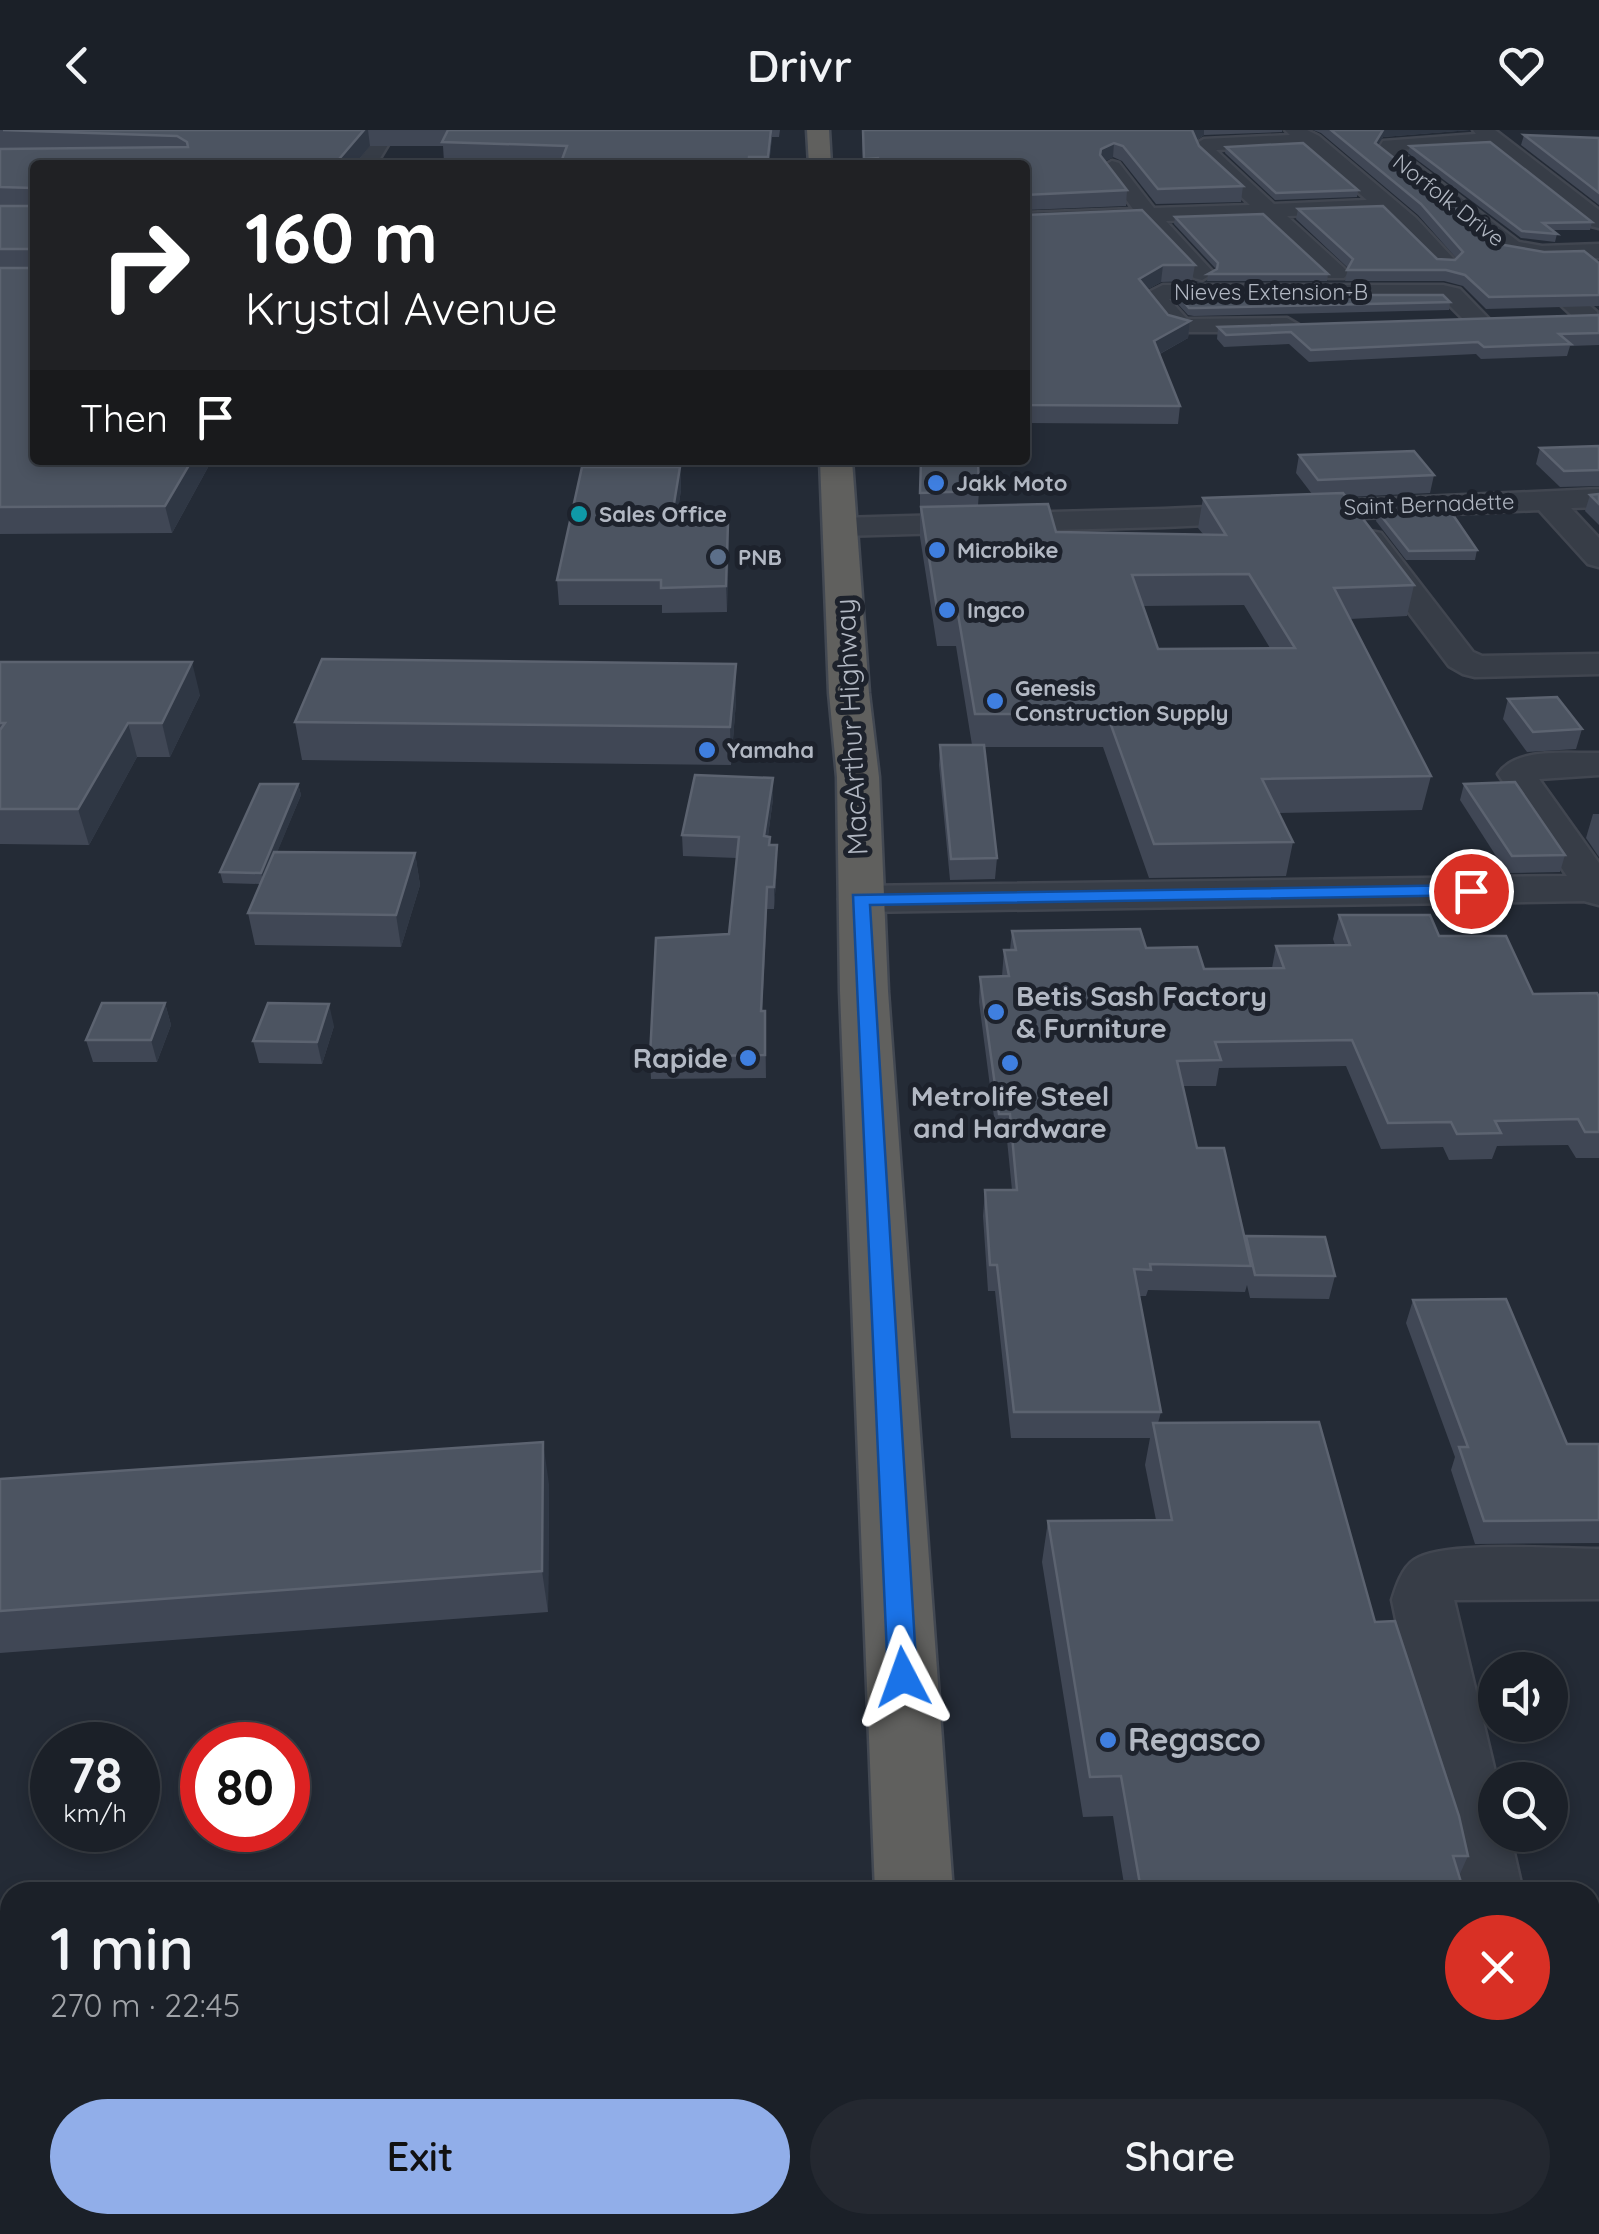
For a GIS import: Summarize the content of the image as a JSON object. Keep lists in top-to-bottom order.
{
  "streets": {
    "highway": ["MacArthur Highway"],
    "street": ["Norfolk Drive", "Nieves Extension-B", "Saint Bernadette"]
  },
  "crossings": [
    ["Saint Bernadette", "MacArthur Highway"]
  ],
  "places": [
    "Jakk Moto",
    "Sales Office",
    "Microbike",
    "PNB",
    "Ingco",
    "Genesis Construction Supply",
    "Yamaha",
    "Betis Sash Factory & Furniture",
    "Rapide",
    "Metrolife Steel and Hardware",
    "Regasco"
  ],
  "page": {
    "header": "Drivr",
    "turn": ["160 m", "Krystal Avenue"],
    "then": "Then",
    "speed": "78 km/h",
    "limit": "80",
    "heading": ["1 min", "270 m · 22:45"],
    "buttons": ["Exit", "Share"]
  }
}
